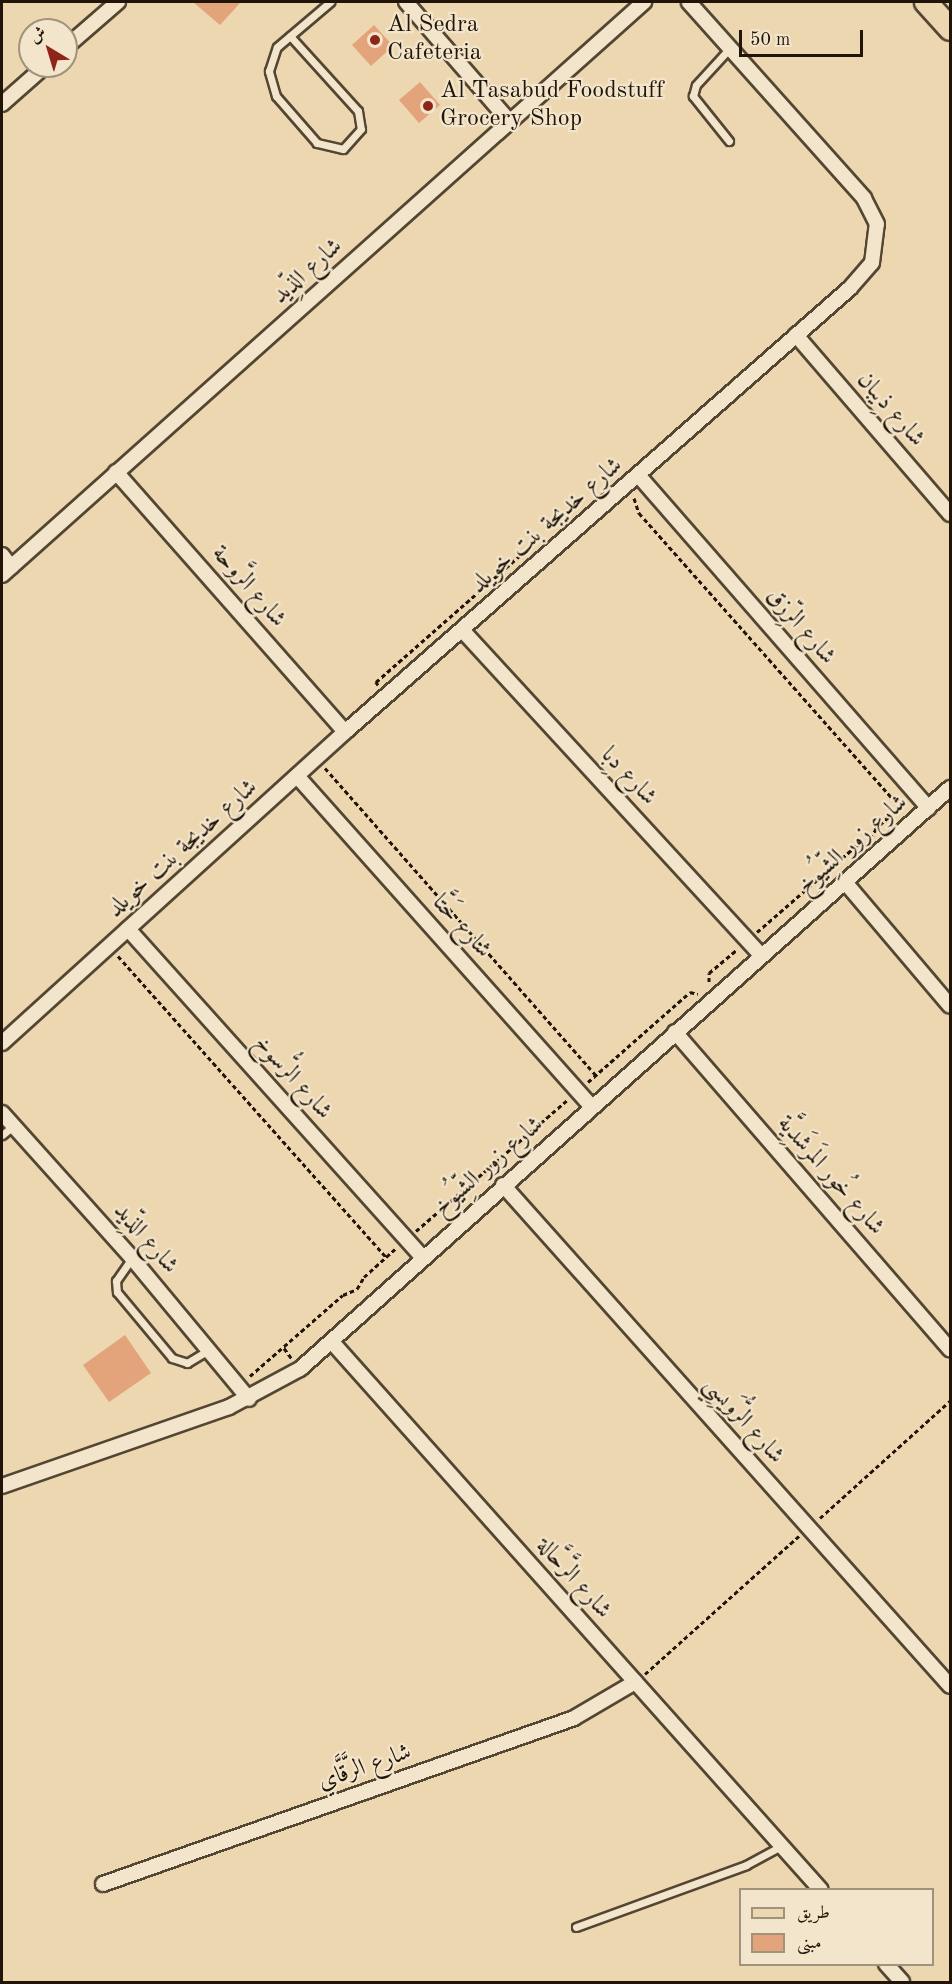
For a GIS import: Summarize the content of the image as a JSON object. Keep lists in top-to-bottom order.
{
  "streets": {
    "street": [
      "شارع الذِّيد",
      "شارع ذِيبان",
      "شارع خديجة بنت خويلد",
      "شارع الرَّوحة",
      "شارع الرِّزق",
      "شارع دِبا",
      "شارع زور الشِّيُوخ",
      "شارع حَتَّا",
      "شارع الرُّسوخ",
      "شارع خُور المَرشَدِيَّة",
      "شارع الرُّوَيسِي",
      "شارع الرَّحَّالة",
      "شارع الرَّقَّاي"
    ]
  },
  "crossings": [
    ["شارع الذِّيد", "شارع الرَّوحة"],
    ["شارع الذِّيد", "شارع زور الشِّيُوخ"],
    ["شارع ذِيبان", "شارع خديجة بنت خويلد"],
    ["شارع خديجة بنت خويلد", "شارع الرَّوحة"],
    ["شارع خديجة بنت خويلد", "شارع الرِّزق"],
    ["شارع خديجة بنت خويلد", "شارع دِبا"],
    ["شارع خديجة بنت خويلد", "شارع حَتَّا"],
    ["شارع خديجة بنت خويلد", "شارع الرُّسوخ"],
    ["شارع الرِّزق", "شارع زور الشِّيُوخ"],
    ["شارع دِبا", "شارع زور الشِّيُوخ"],
    ["شارع زور الشِّيُوخ", "شارع حَتَّا"],
    ["شارع زور الشِّيُوخ", "شارع الرُّسوخ"],
    ["شارع زور الشِّيُوخ", "شارع خُور المَرشَدِيَّة"],
    ["شارع زور الشِّيُوخ", "شارع الرُّوَيسِي"],
    ["شارع زور الشِّيُوخ", "شارع الرَّحَّالة"],
    ["شارع الرَّحَّالة", "شارع الرَّقَّاي"]
  ],
  "places": ["Al Sedra Cafeteria", "Al Tasabud Foodstuff Grocery Shop"],
  "legend": ["طريق", "مبنى"],
  "scale_bar": "50 m",
  "north": "top left"
}
